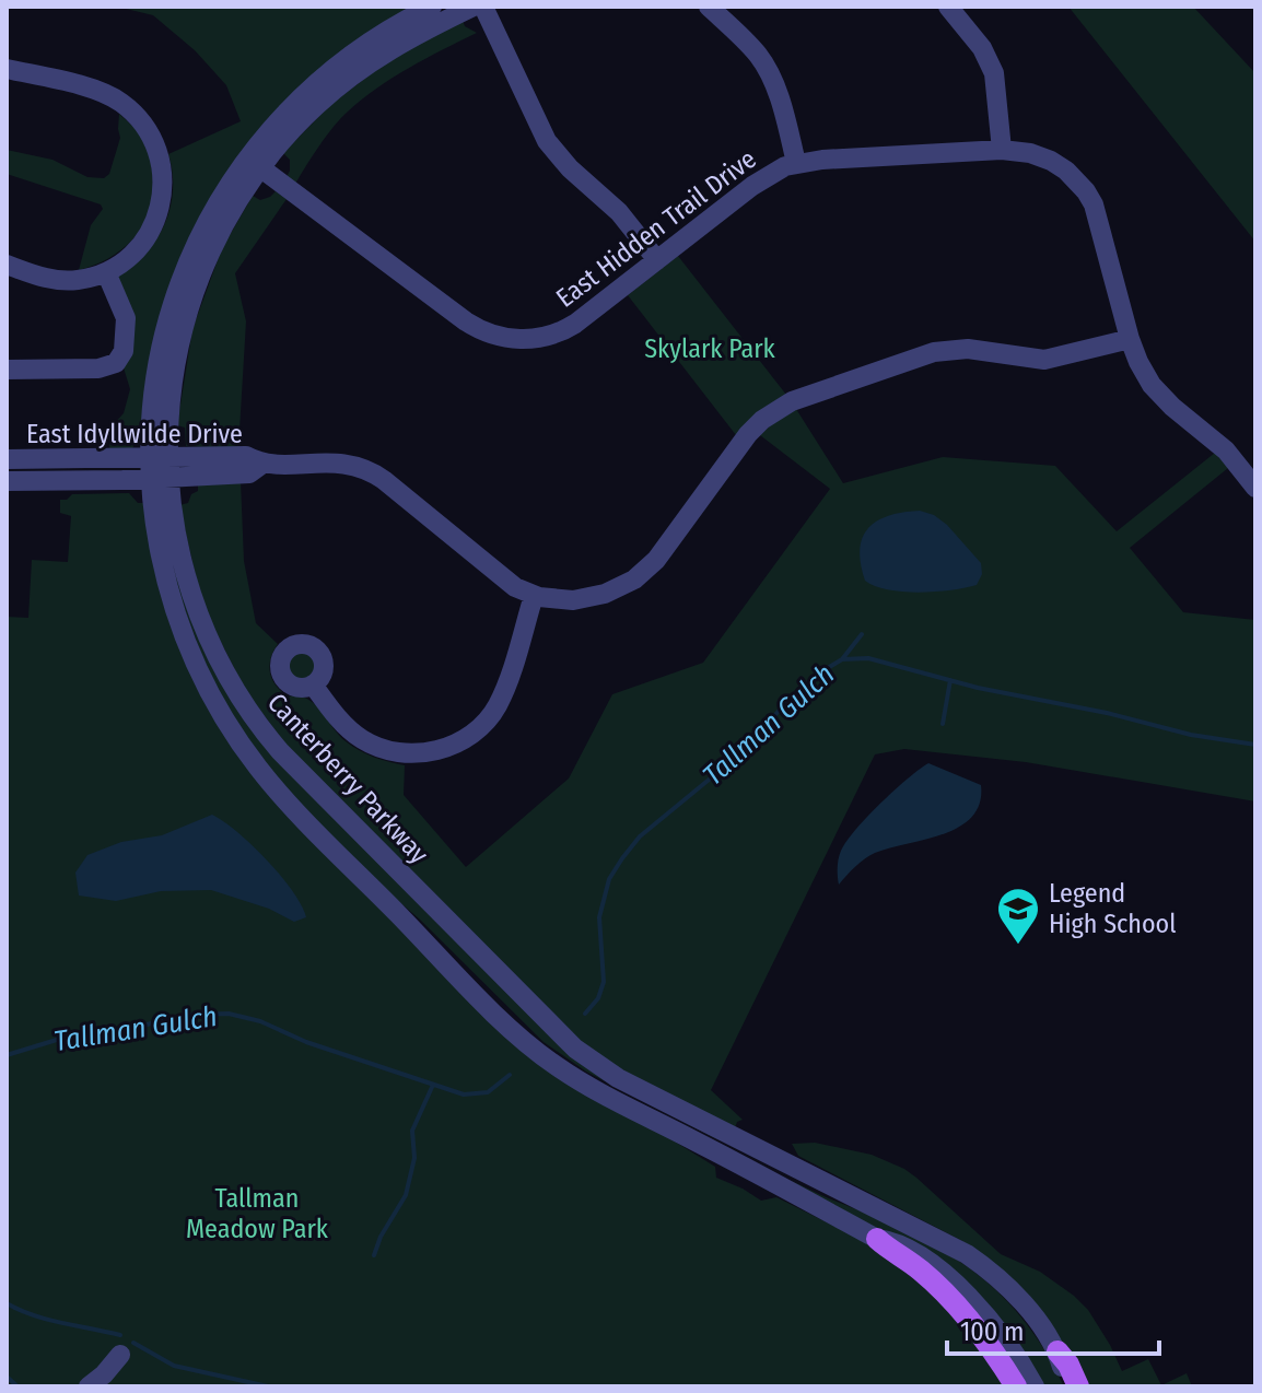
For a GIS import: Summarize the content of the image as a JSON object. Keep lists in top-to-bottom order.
{
  "streets": {
    "street": ["East Hidden Trail Drive", "East Idyllwilde Drive", "Canterberry Parkway"]
  },
  "crossings": [
    ["East Hidden Trail Drive", "East Idyllwilde Drive"],
    ["East Hidden Trail Drive", "Canterberry Parkway"],
    ["East Idyllwilde Drive", "Canterberry Parkway"]
  ],
  "water": ["Tallman Gulch"],
  "parks": ["Skylark Park", "Tallman Meadow Park"],
  "places": {
    "school or university": ["Legend High School"]
  },
  "scale_bar": "100 m"
}
